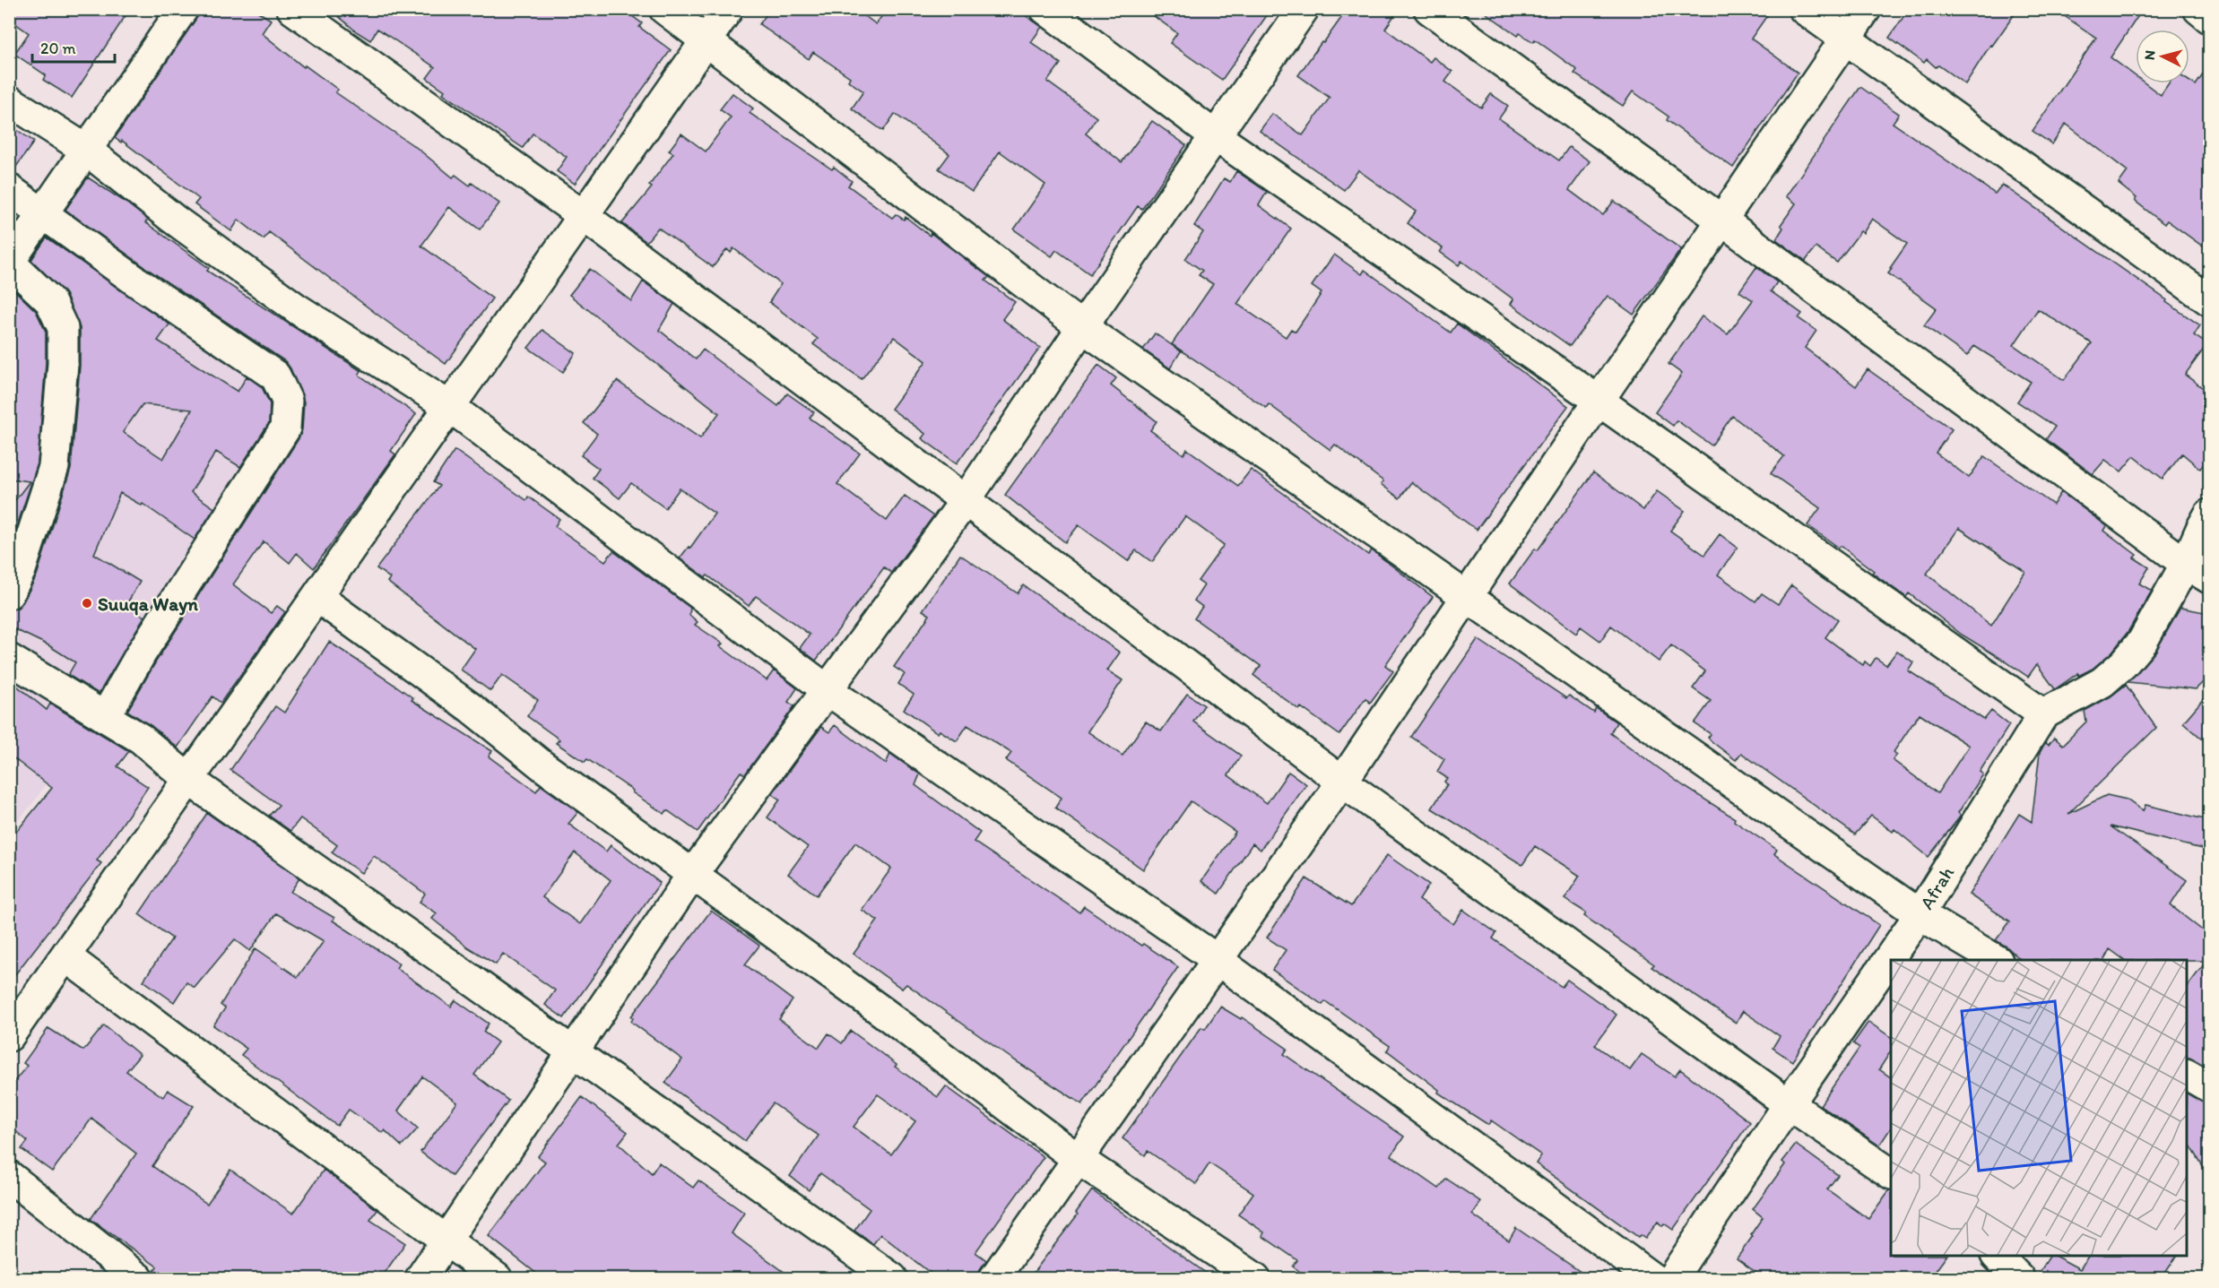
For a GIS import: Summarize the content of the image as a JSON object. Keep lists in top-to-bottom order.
{
  "streets": {
    "street": ["Afrah"]
  },
  "places": ["Suuqa Wayn"],
  "scale_bar": "20 m",
  "north": "left"
}
